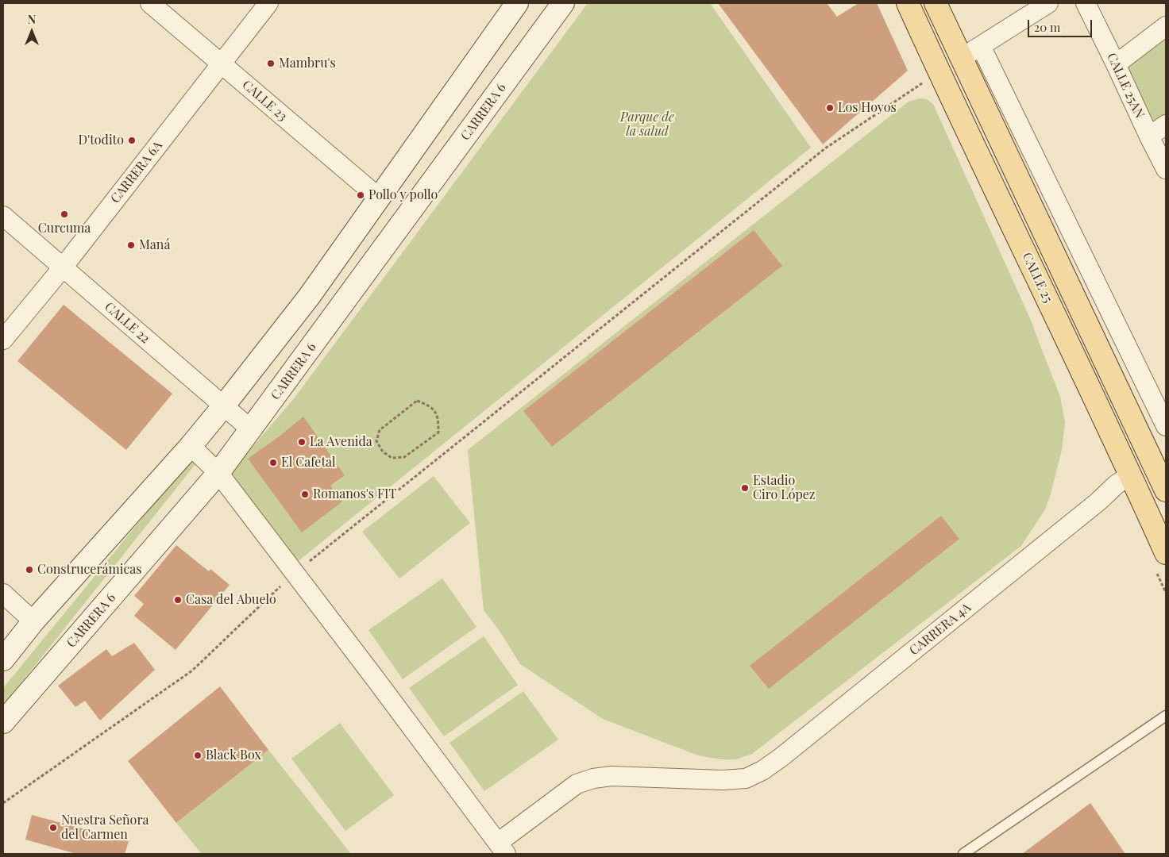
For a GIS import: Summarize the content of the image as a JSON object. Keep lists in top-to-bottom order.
{
  "streets": {
    "main road": ["CARRERA 6", "CALLE 25"],
    "street": [
      "CALLE 25AN",
      "CALLE 23",
      "CARRERA 6A",
      "CALLE 22",
      "CARRERA 4A"
    ]
  },
  "crossings": [
    ["CALLE 23", "CARRERA 6A"],
    ["CARRERA 6", "CALLE 22"],
    ["CARRERA 6A", "CALLE 22"],
    ["CALLE 25", "CARRERA 4A"]
  ],
  "parks": ["Parque de la salud"],
  "places": [
    "Mambru's",
    "Los Hoyos",
    "D'todito",
    "Pollo y pollo",
    "Curcuma",
    "Maná",
    "La Avenida",
    "El Cafetal",
    "Estadio Ciro López",
    "Romanos's FIT",
    "Construcerámicas",
    "Casa del Abuelo",
    "Black Box",
    "Nuestra Señora del Carmen"
  ],
  "scale_bar": "20 m",
  "north": "top"
}
